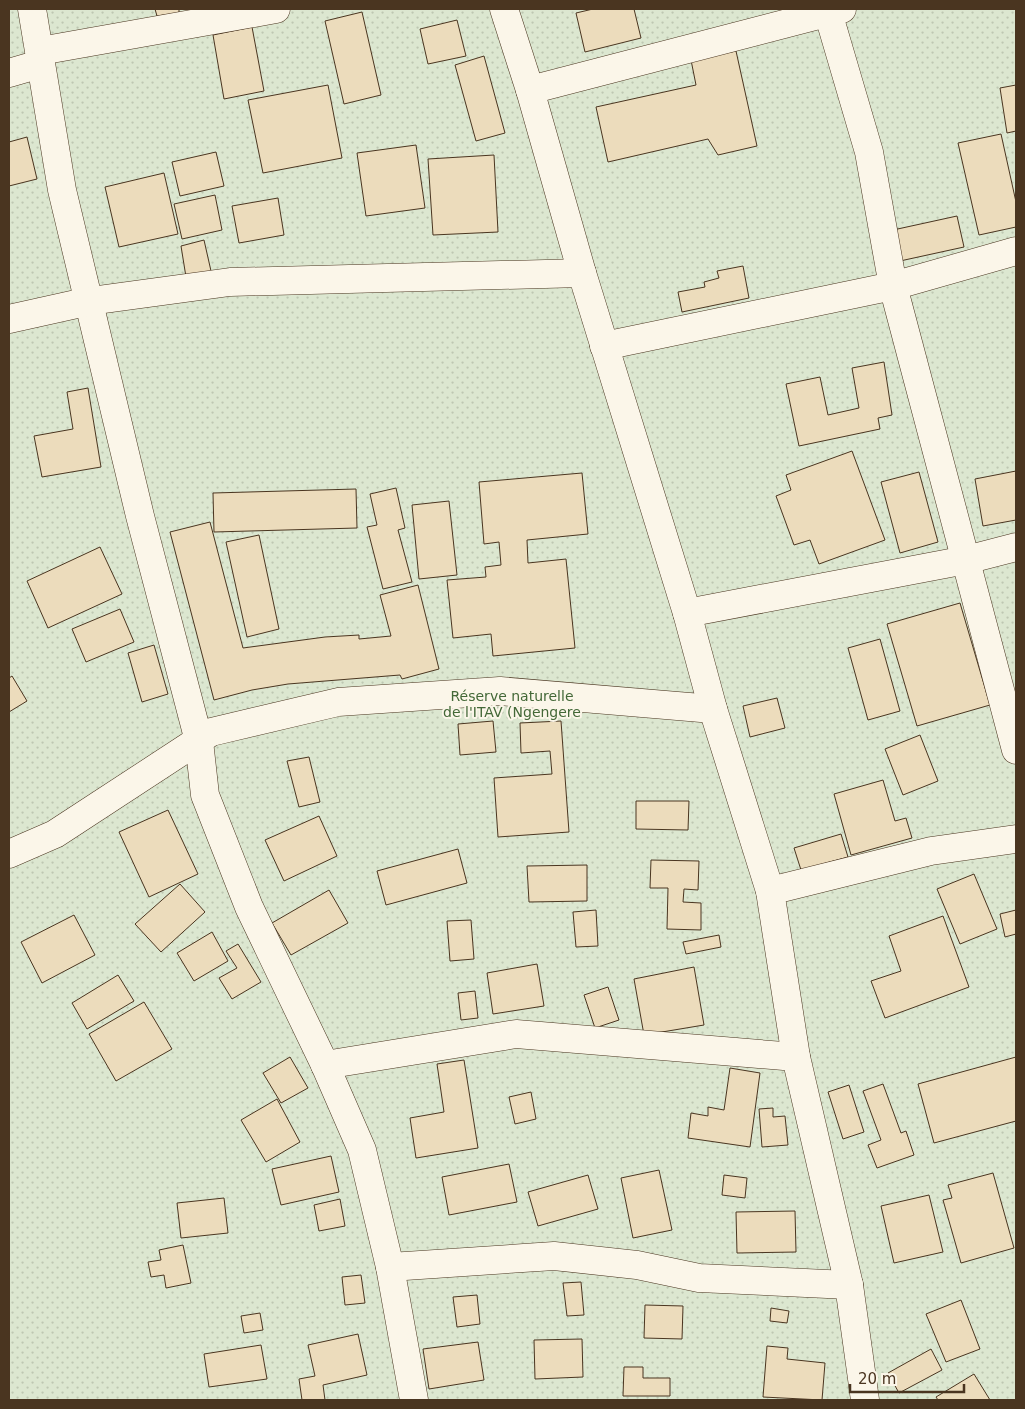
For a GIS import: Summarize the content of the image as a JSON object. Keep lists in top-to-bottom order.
{
  "parks": ["Réserve naturelle de l'ITAV (Ngengere"],
  "scale_bar": "20 m"
}
